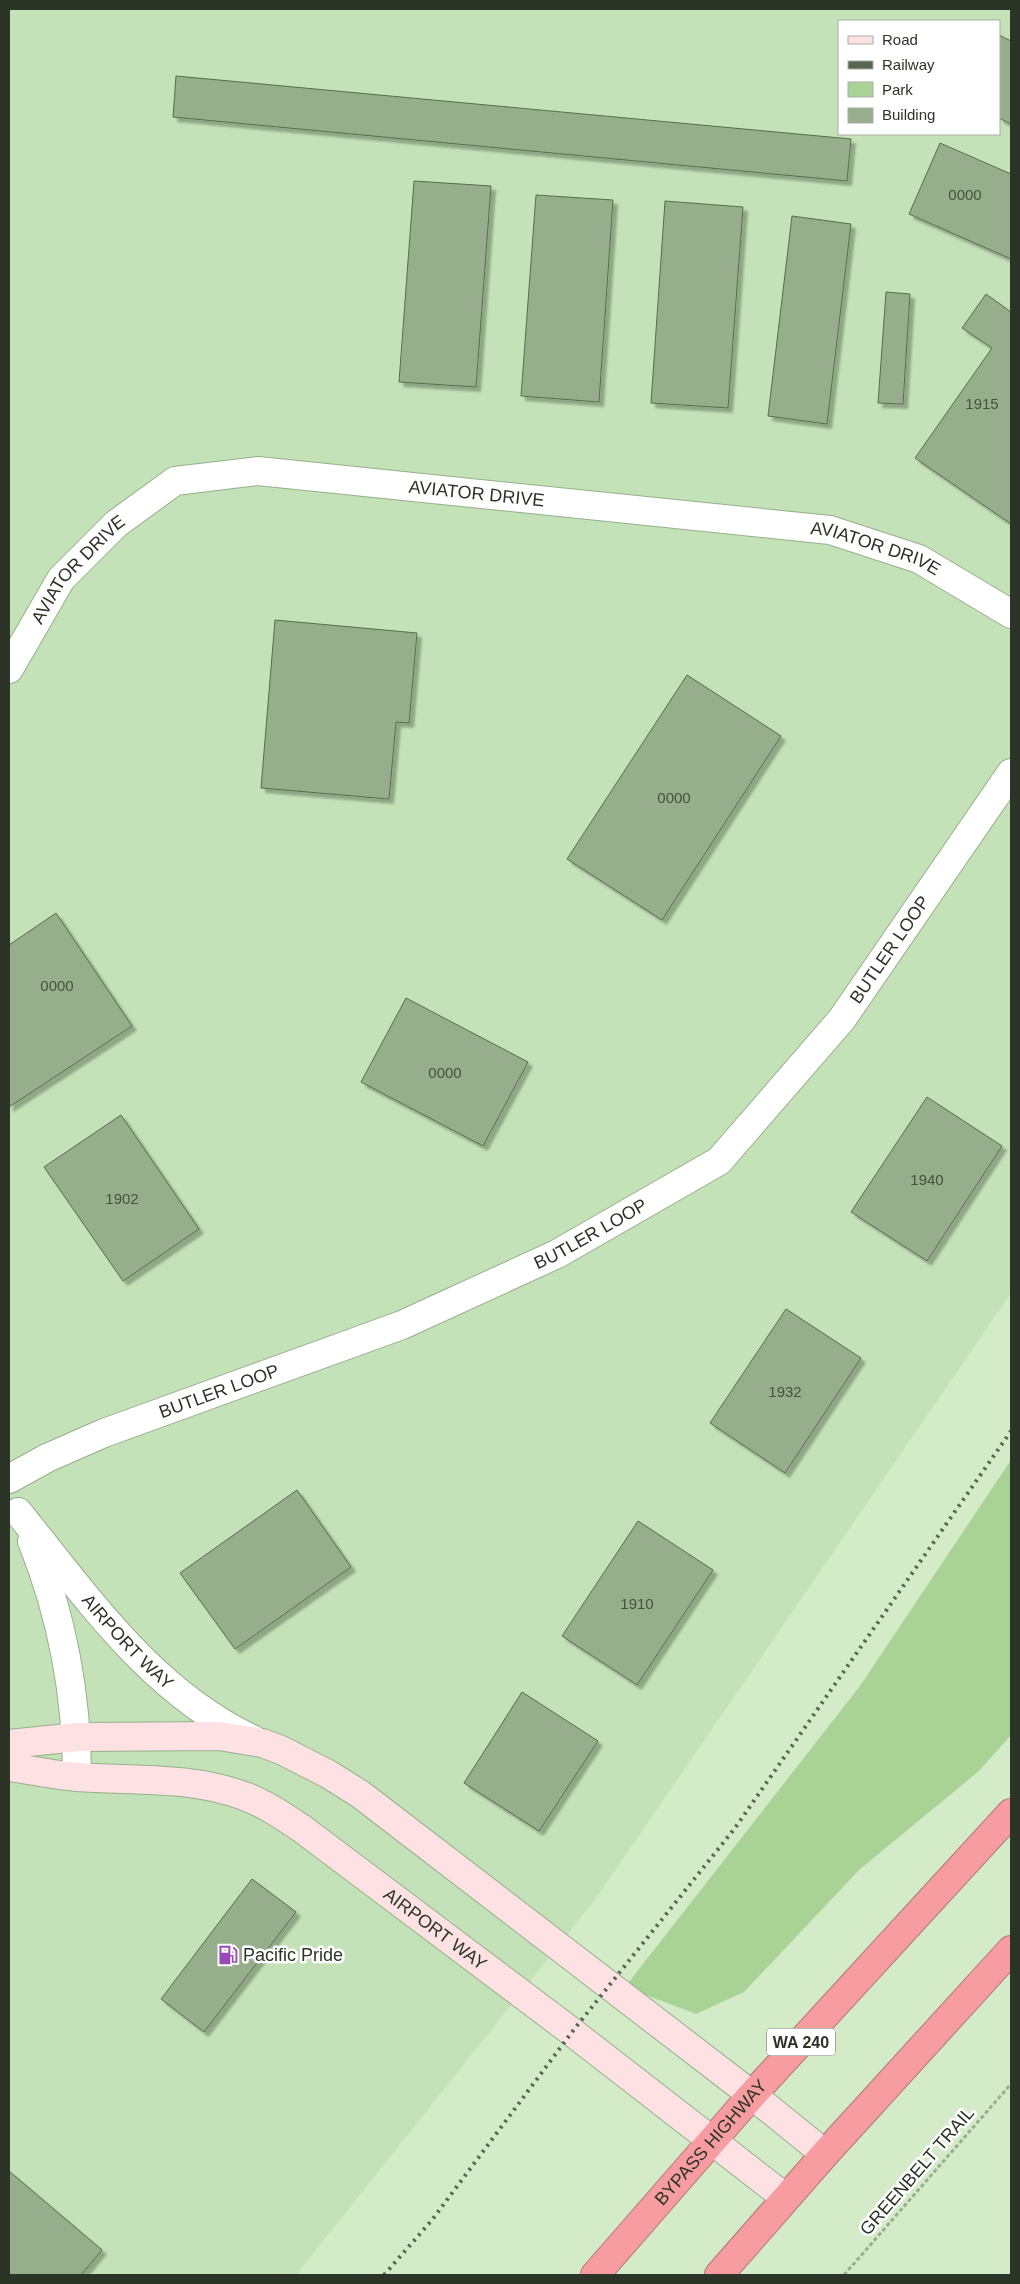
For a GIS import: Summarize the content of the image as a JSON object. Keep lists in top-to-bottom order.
{
  "streets": {
    "highway": ["WA 240", "BYPASS HIGHWAY"],
    "street": ["AVIATOR DRIVE", "BUTLER LOOP", "AIRPORT WAY"],
    "path": ["GREENBELT TRAIL"]
  },
  "crossings": [
    ["AIRPORT WAY", "BYPASS HIGHWAY"]
  ],
  "places": {
    "fuel station": ["Pacific Pride"]
  },
  "house_numbers": [
    "0000",
    "1915",
    "0000",
    "0000",
    "0000",
    "1940",
    "1902",
    "1932",
    "1910"
  ],
  "legend": [
    "Road",
    "Railway",
    "Park",
    "Building"
  ]
}
